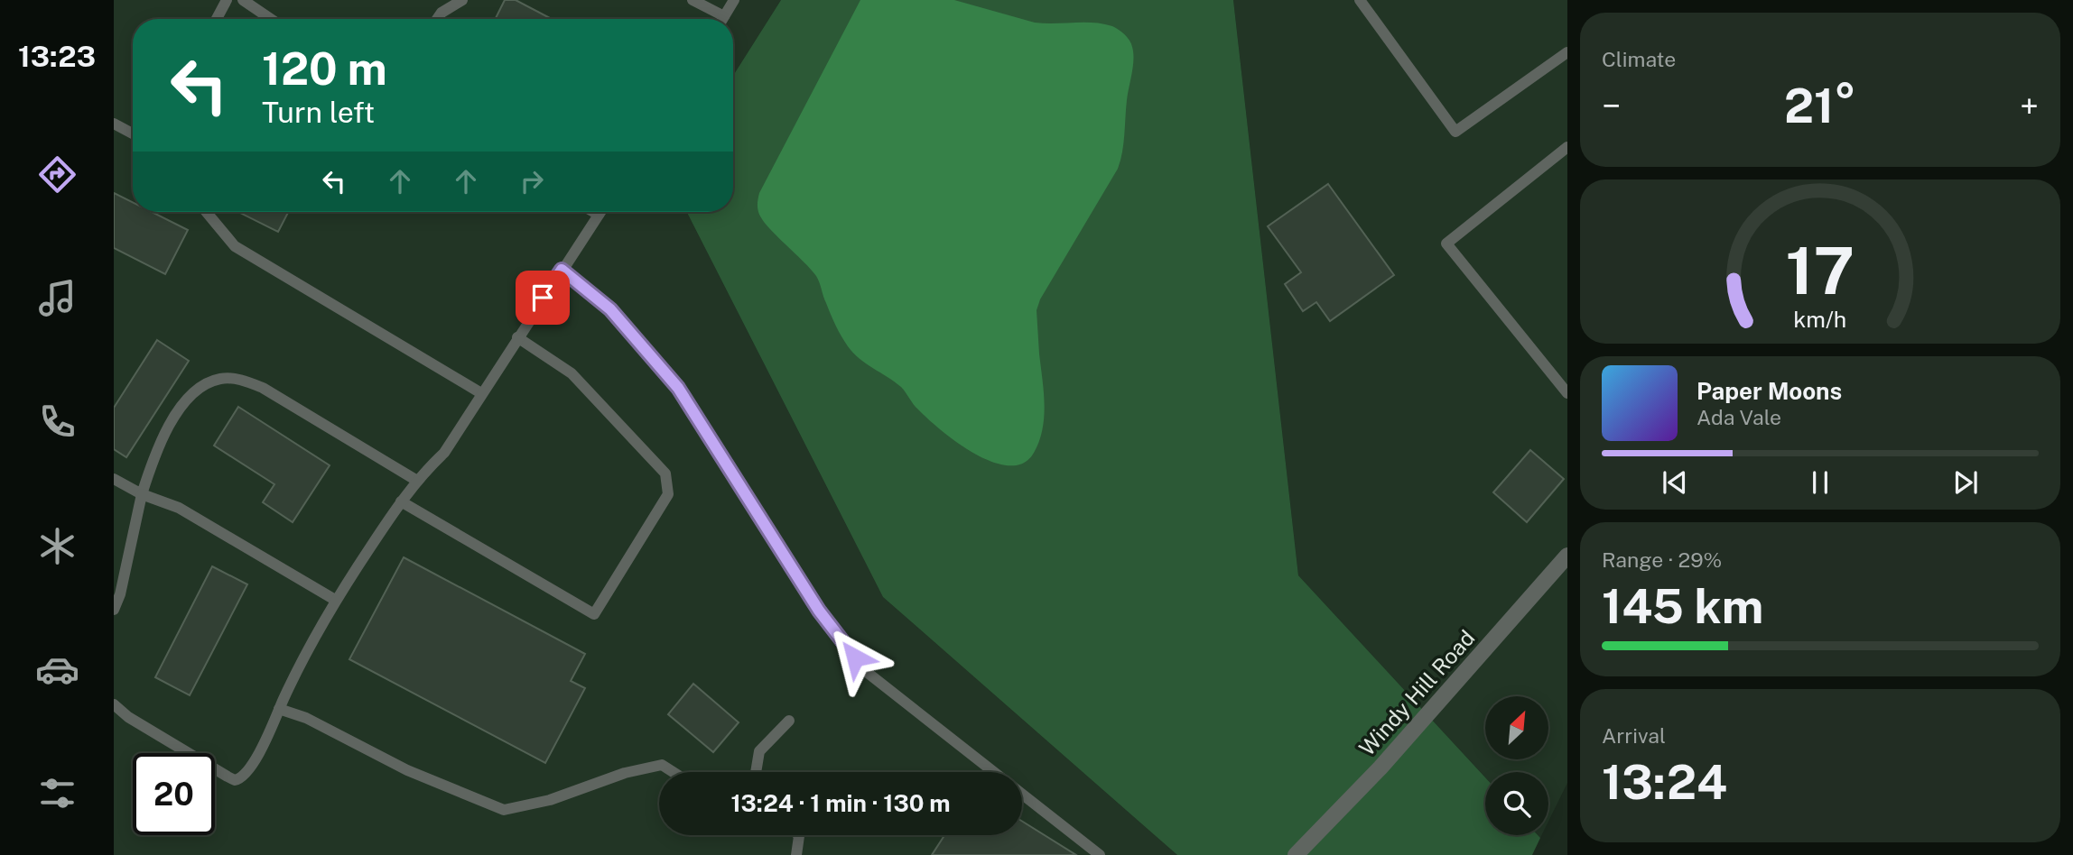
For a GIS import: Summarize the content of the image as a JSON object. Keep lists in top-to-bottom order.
{
  "streets": {
    "street": ["Windy Hill Road"]
  },
  "north": "top right",
  "page": {
    "tabs": "13:23",
    "tile": [
      "Climate",
      ["Range · 29%", "145 km"],
      ["Arrival", "13:24"]
    ],
    "turn": ["120 m", "Turn left"],
    "heat": ["−", "21°", "+"],
    "song": ["Paper Moons", "Ada Vale"],
    "limit": "20",
    "trip": "13:24 · 1 min · 130 m",
    "gauge": ["17", "km/h"]
  }
}
